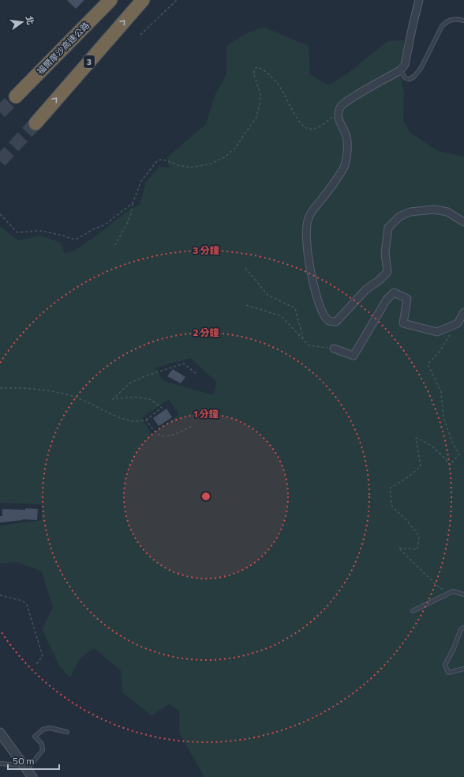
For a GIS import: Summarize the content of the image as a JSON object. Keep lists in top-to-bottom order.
{
  "streets": {
    "highway": ["福爾摩沙高速公路", "3"]
  },
  "scale_bar": "50 m",
  "north": "right",
  "rings": ["3 分鐘", "2 分鐘", "1 分鐘"]
}
